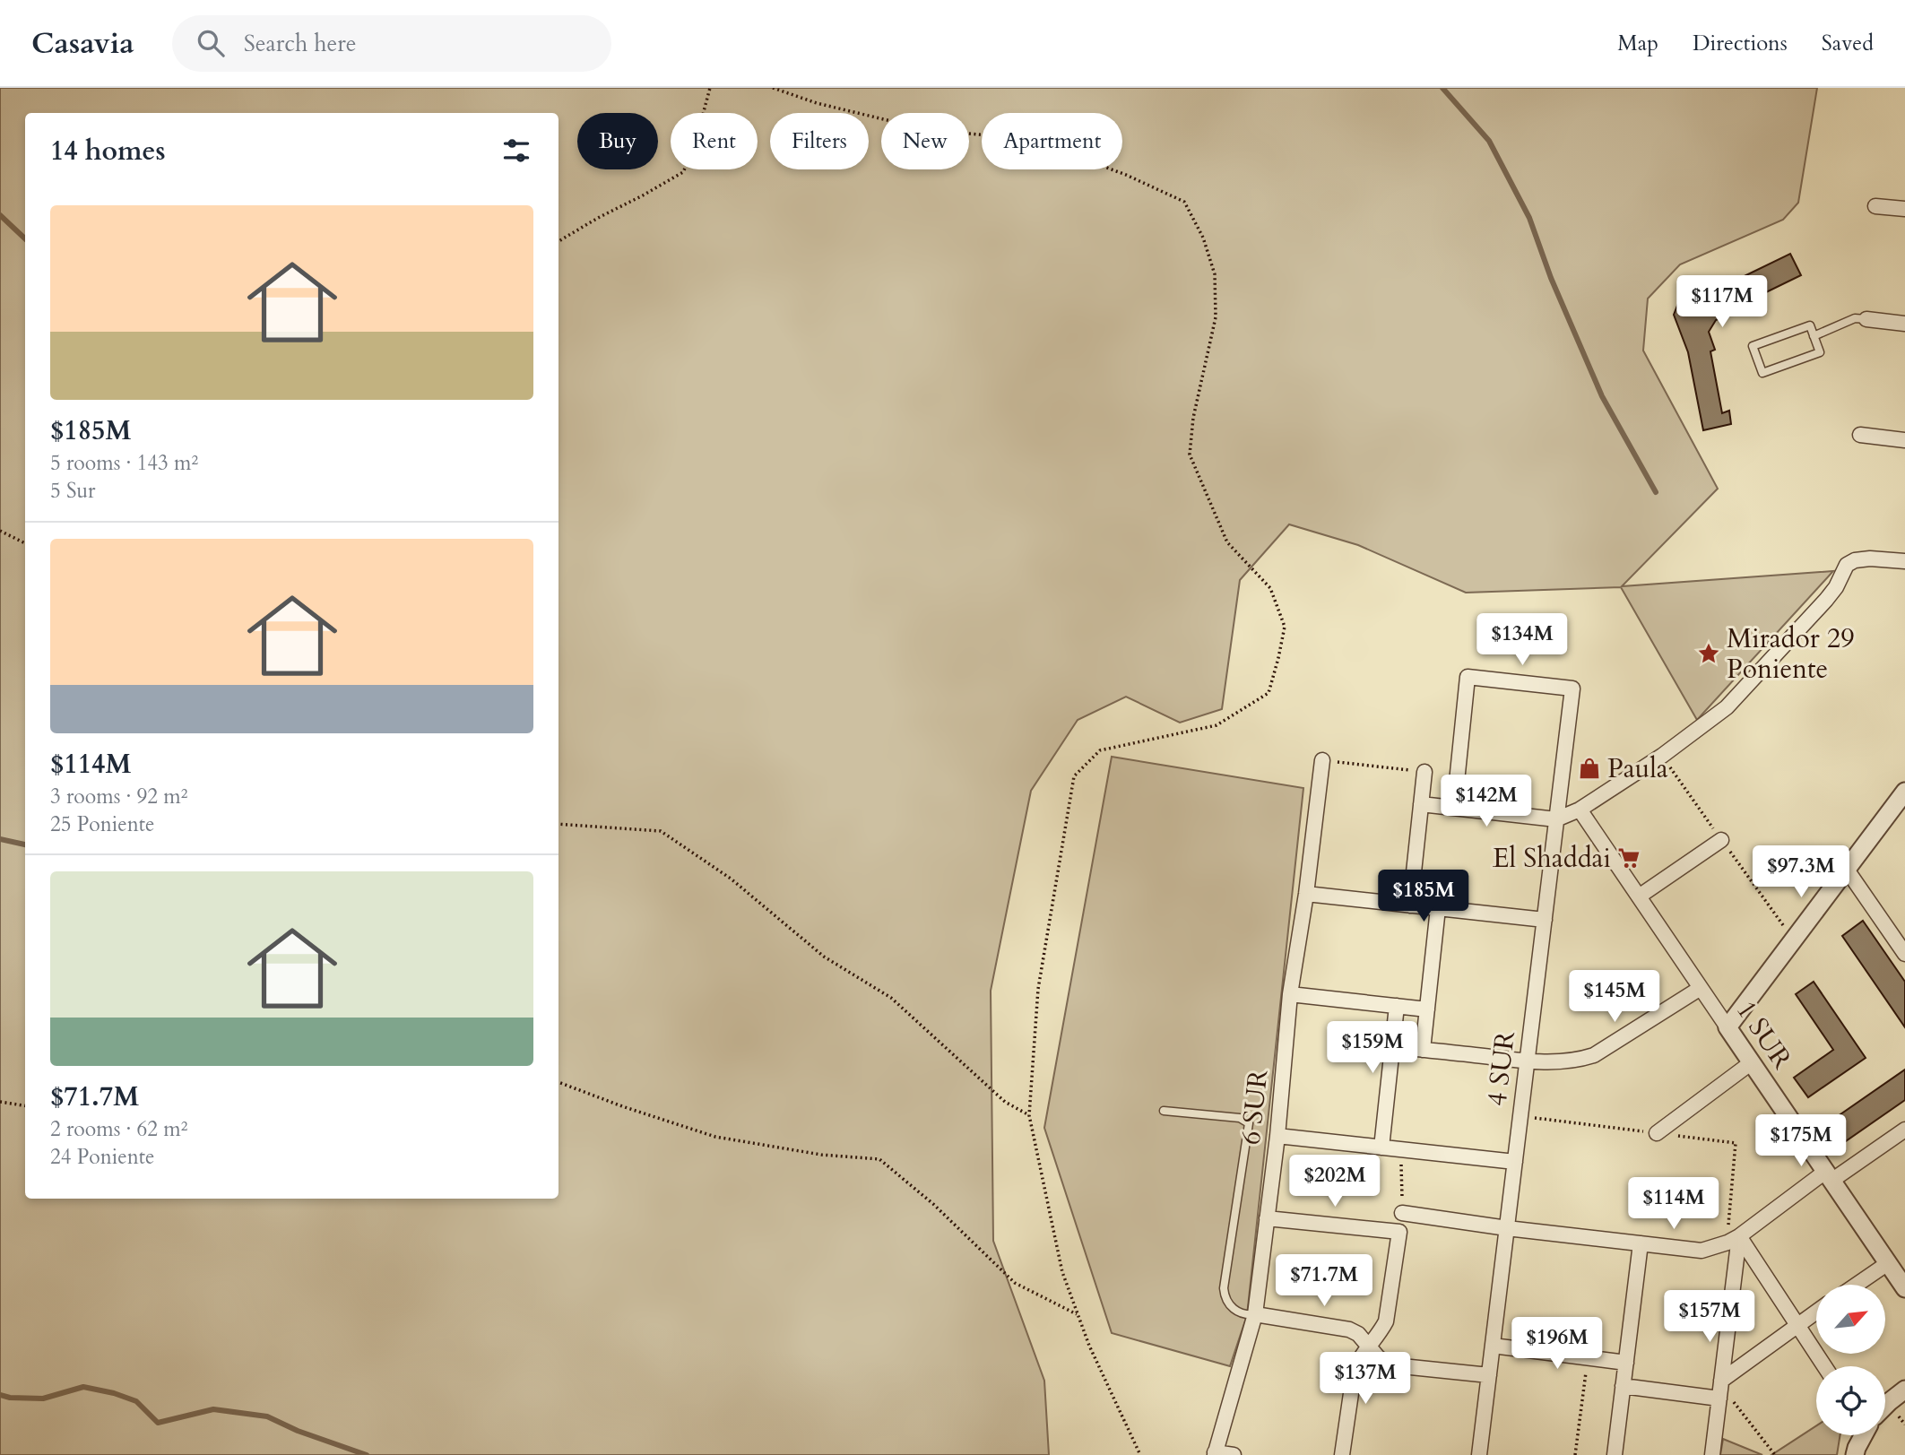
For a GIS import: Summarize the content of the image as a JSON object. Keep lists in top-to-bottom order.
{
  "streets": {
    "street": ["1 SUR", "4 SUR", "6 SUR"]
  },
  "places": {
    "place": ["Mirador 29 Poniente"],
    "shop": ["Paula"],
    "supermarket": ["El Shaddai"]
  },
  "north": "top right",
  "page": {
    "header": "Casavia",
    "search": "Search here",
    "nav": ["Map", "Directions", "Saved"],
    "chip": [
      "Buy",
      "Rent",
      "Filters",
      "New",
      "Apartment"
    ],
    "heading": "14 homes",
    "list": [
      {
        "name": "$185M",
        "note": "5 rooms · 143 m² · 5 Sur"
      },
      {
        "name": "$114M",
        "note": "3 rooms · 92 m² · 25 Poniente"
      },
      {
        "name": "$71.7M",
        "note": "2 rooms · 62 m² · 24 Poniente"
      }
    ],
    "price": [
      "$117M",
      "$134M",
      "$142M",
      "$97.3M",
      "$185M",
      "$145M",
      "$159M",
      "$175M",
      "$202M",
      "$114M",
      "$71.7M",
      "$157M",
      "$196M",
      "$137M"
    ]
  }
}
